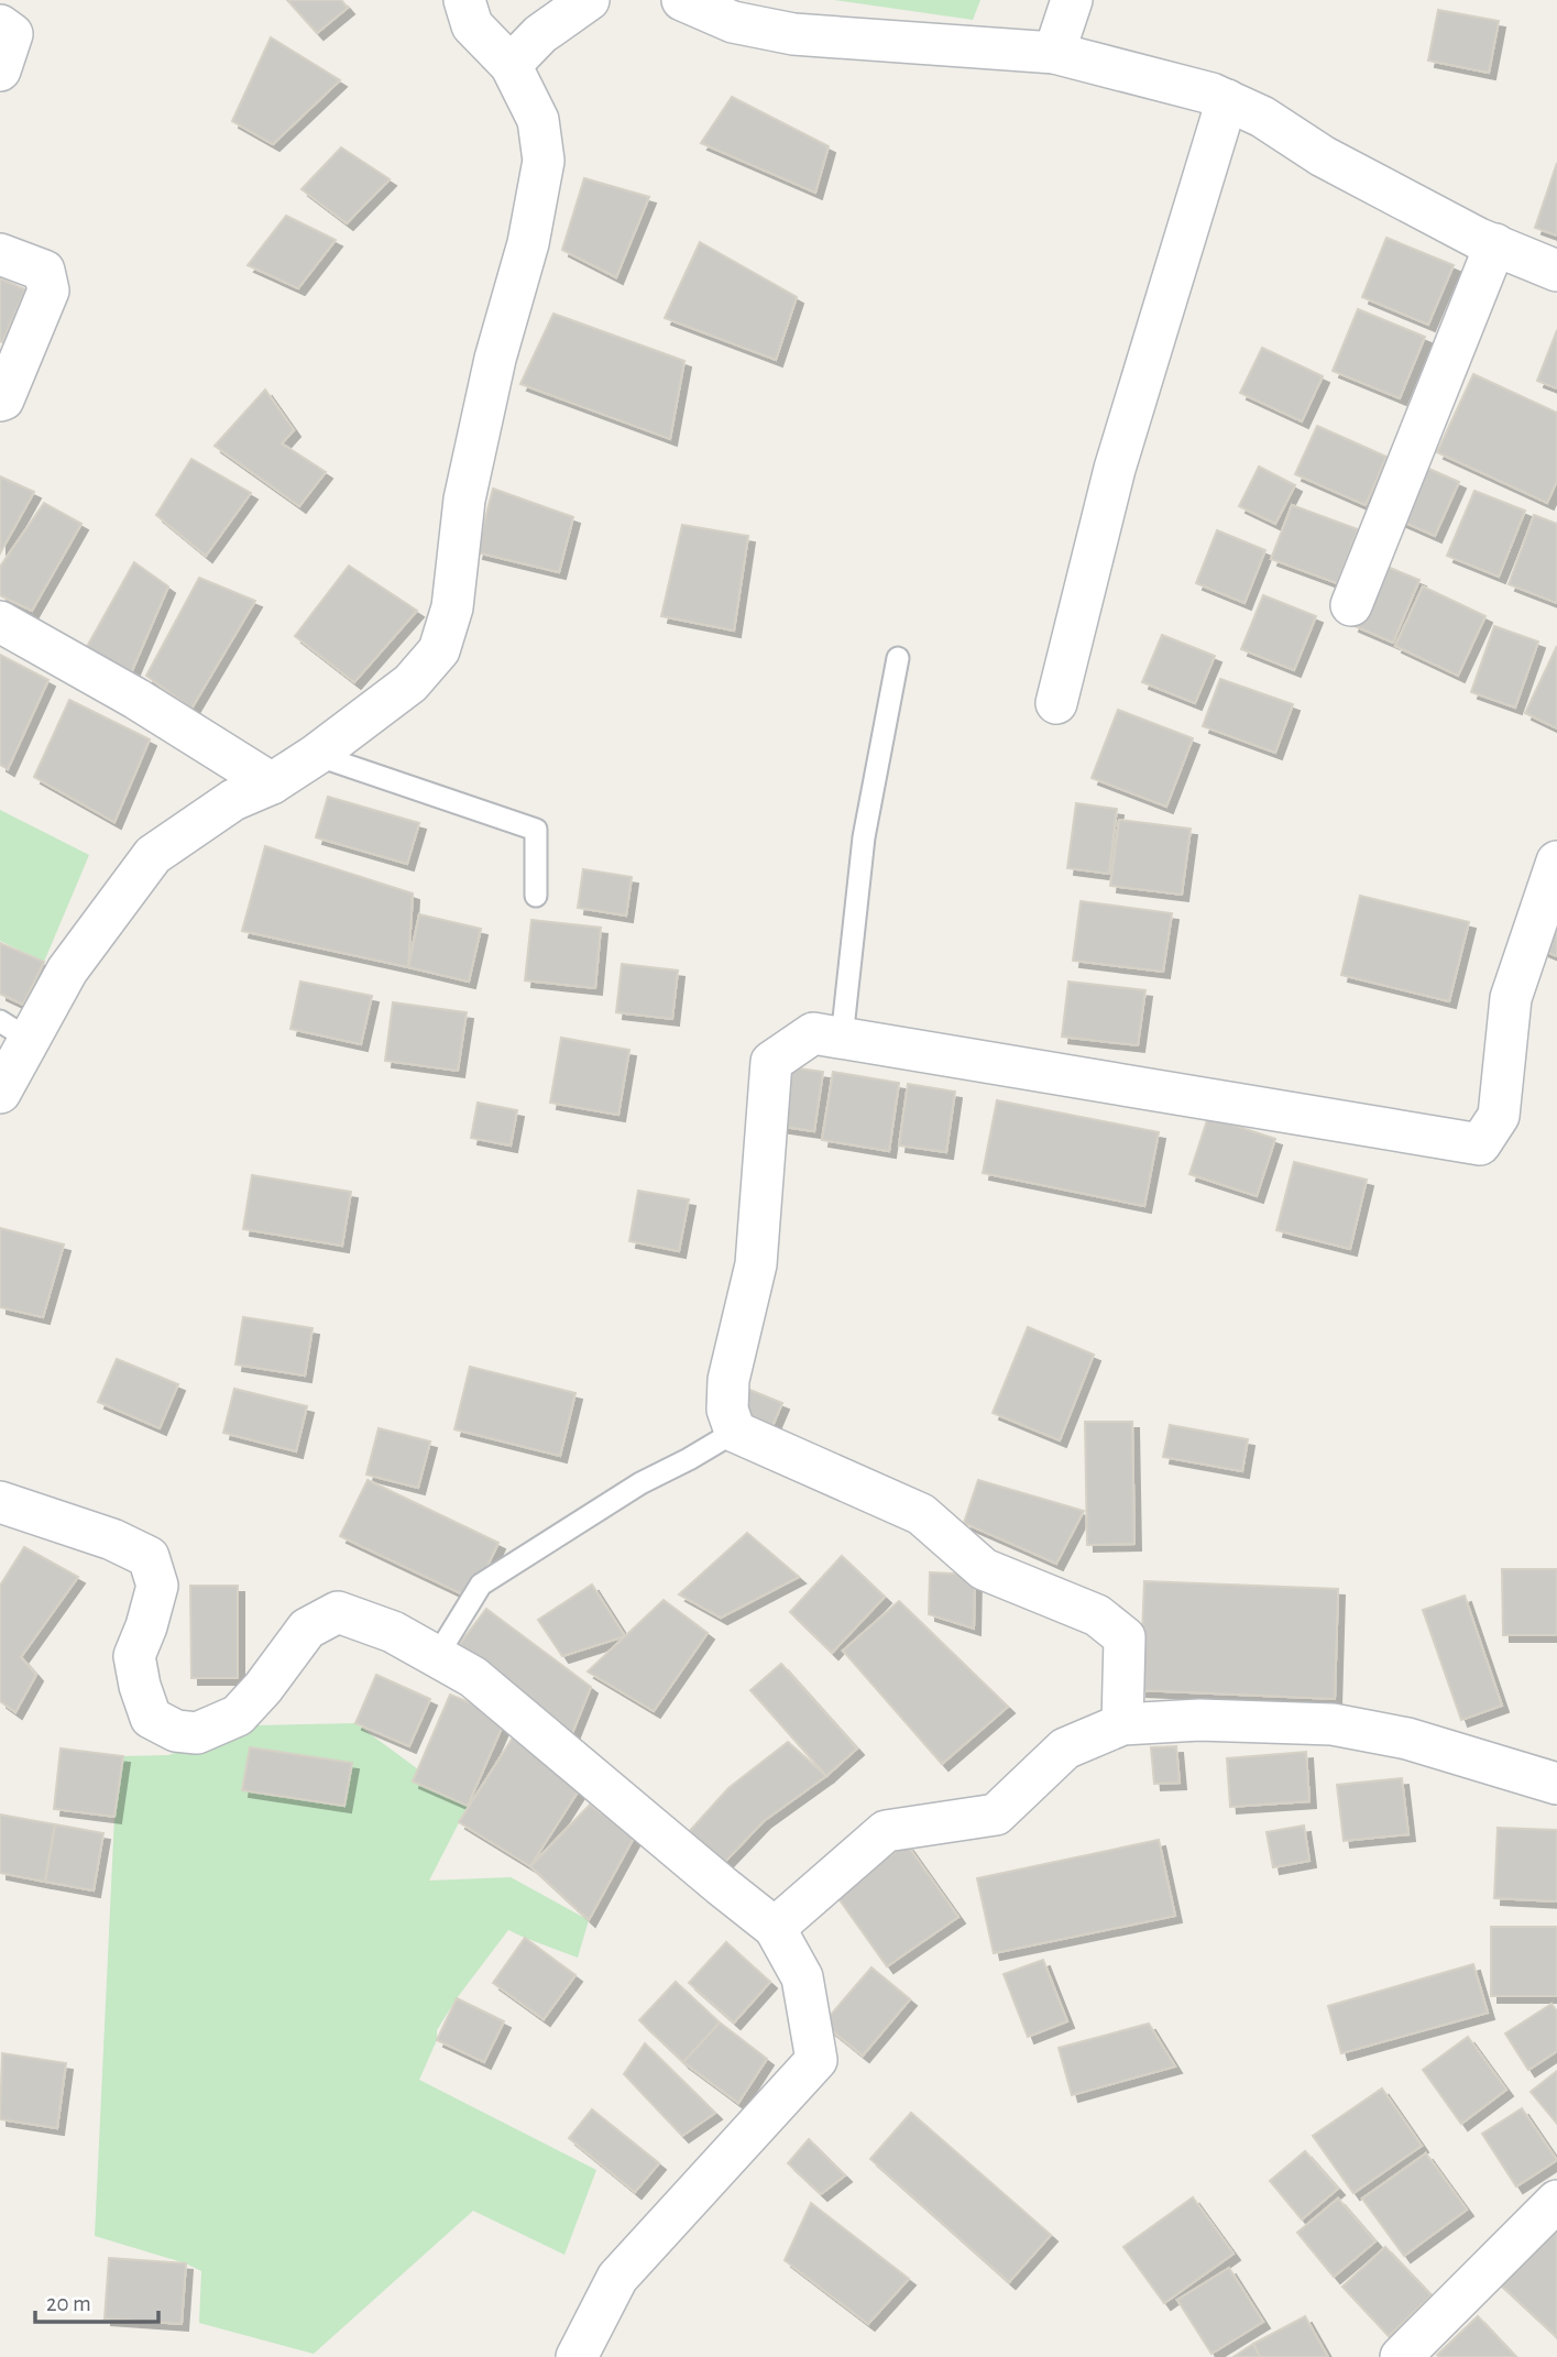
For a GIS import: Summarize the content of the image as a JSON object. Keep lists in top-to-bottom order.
{
  "scale_bar": "20 m"
}
